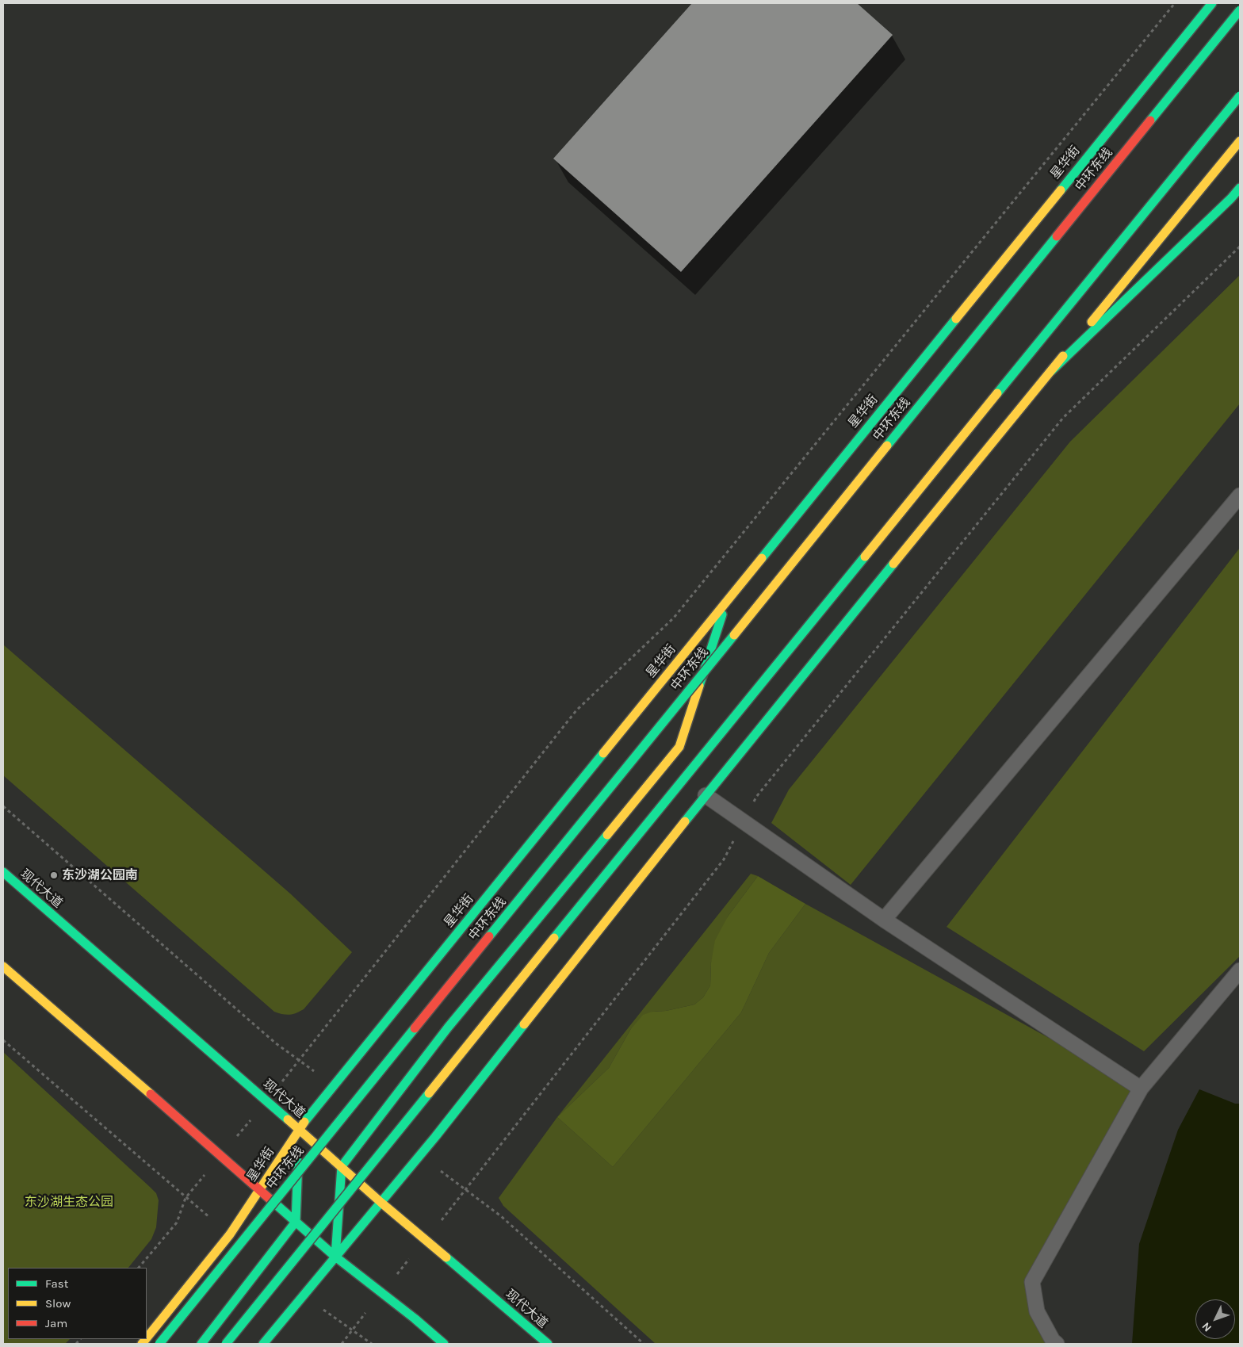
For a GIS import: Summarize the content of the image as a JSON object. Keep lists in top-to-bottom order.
{
  "streets": {
    "main road": ["星华街", "中环东线", "现代大道"]
  },
  "crossings": [
    ["星华街", "现代大道"]
  ],
  "parks": ["东沙湖生态公园"],
  "places": ["东沙湖公园南"],
  "legend": ["Fast", "Slow", "Jam"],
  "north": "bottom left"
}
